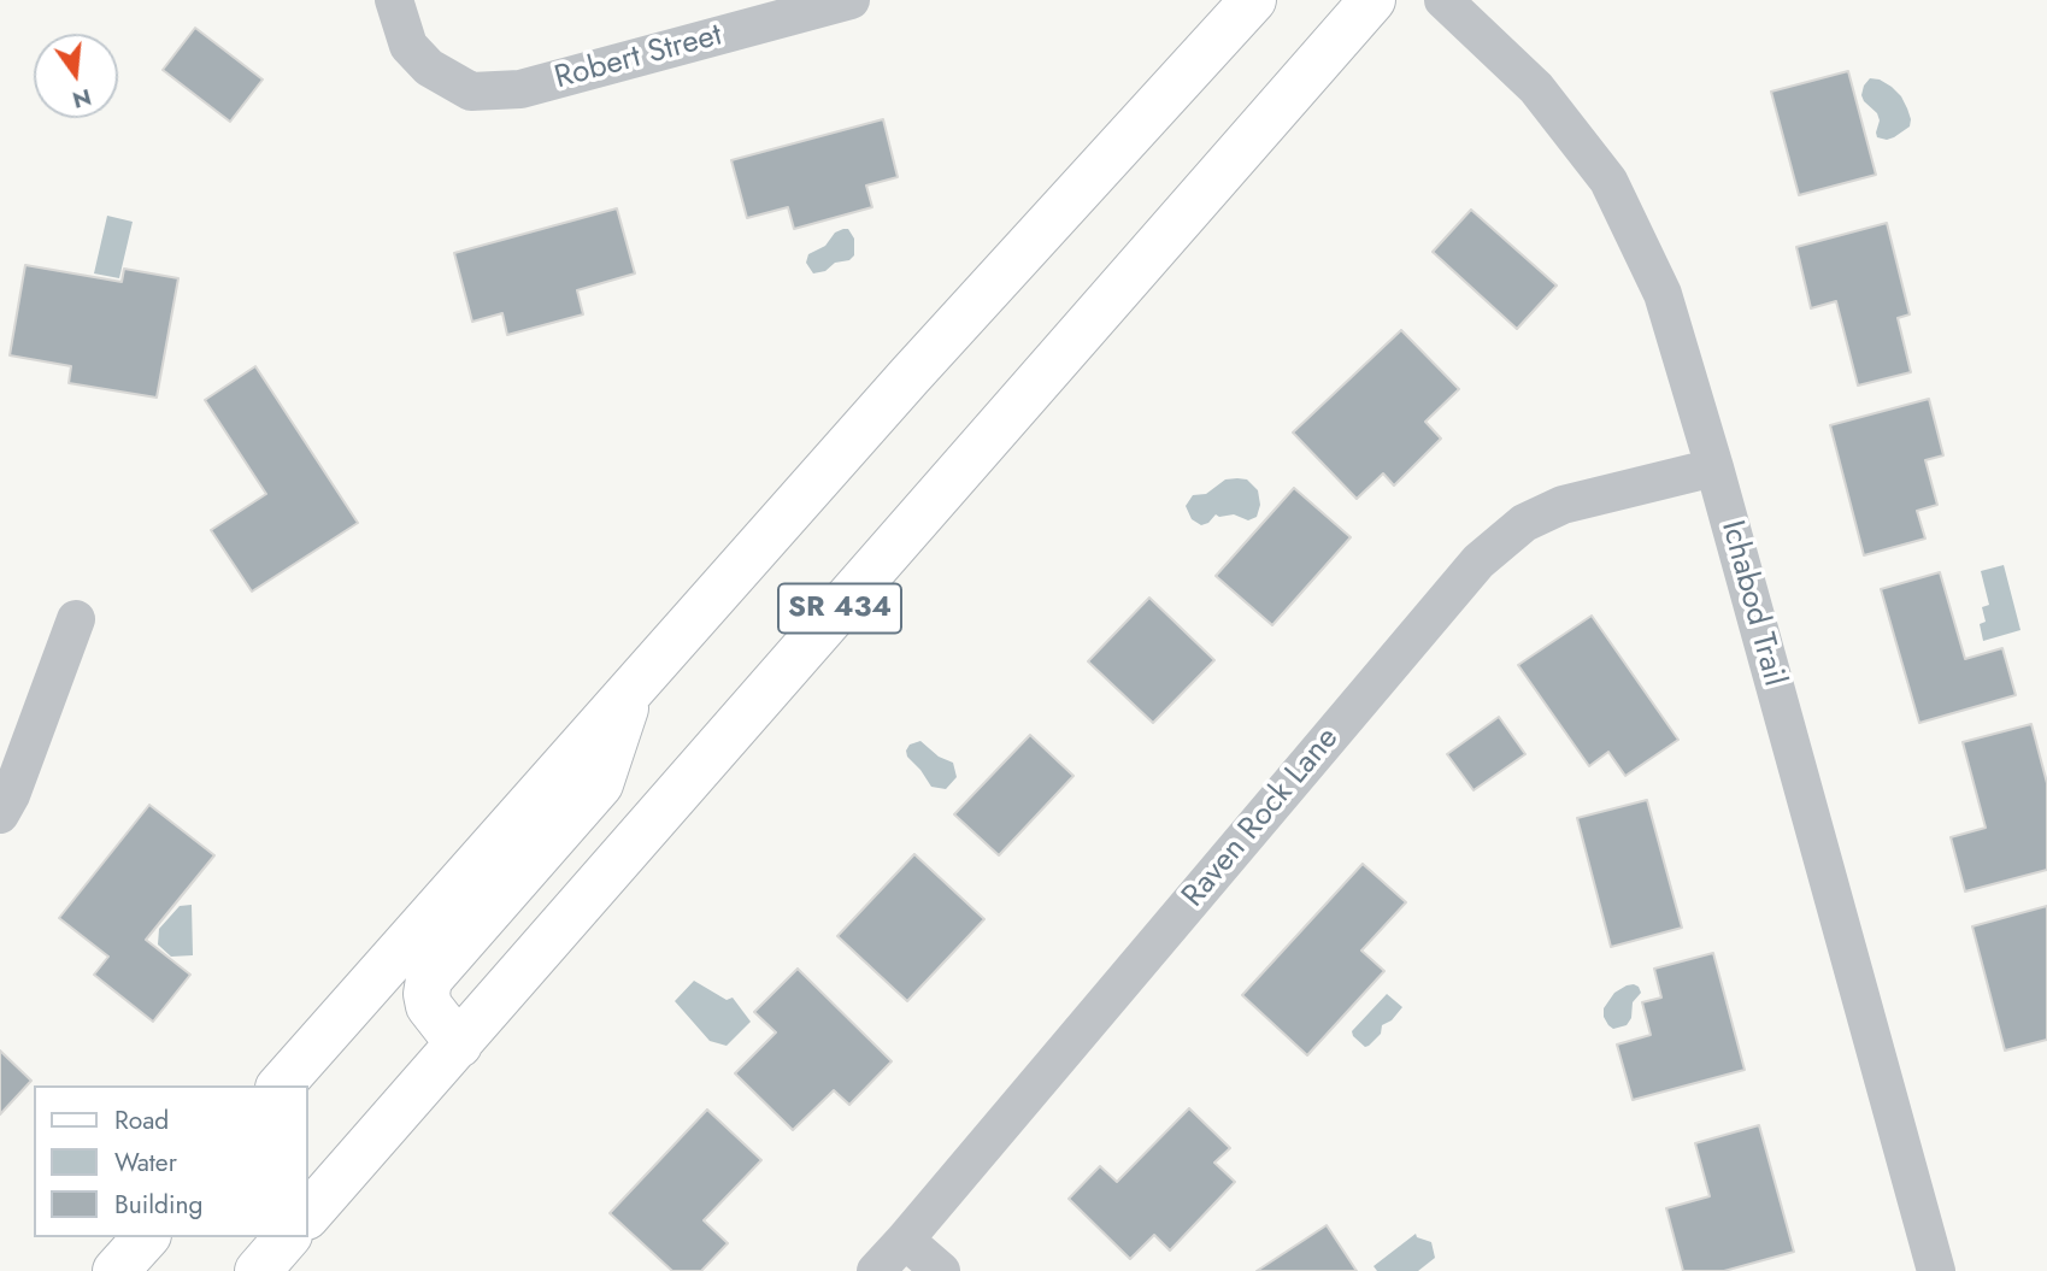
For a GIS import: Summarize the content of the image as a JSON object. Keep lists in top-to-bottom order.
{
  "streets": {
    "main road": ["SR 434"],
    "street": ["Robert Street", "Ichabod Trail", "Raven Rock Lane"]
  },
  "crossings": [
    ["Ichabod Trail", "Raven Rock Lane"]
  ],
  "legend": ["Road", "Water", "Building"],
  "north": "bottom"
}
